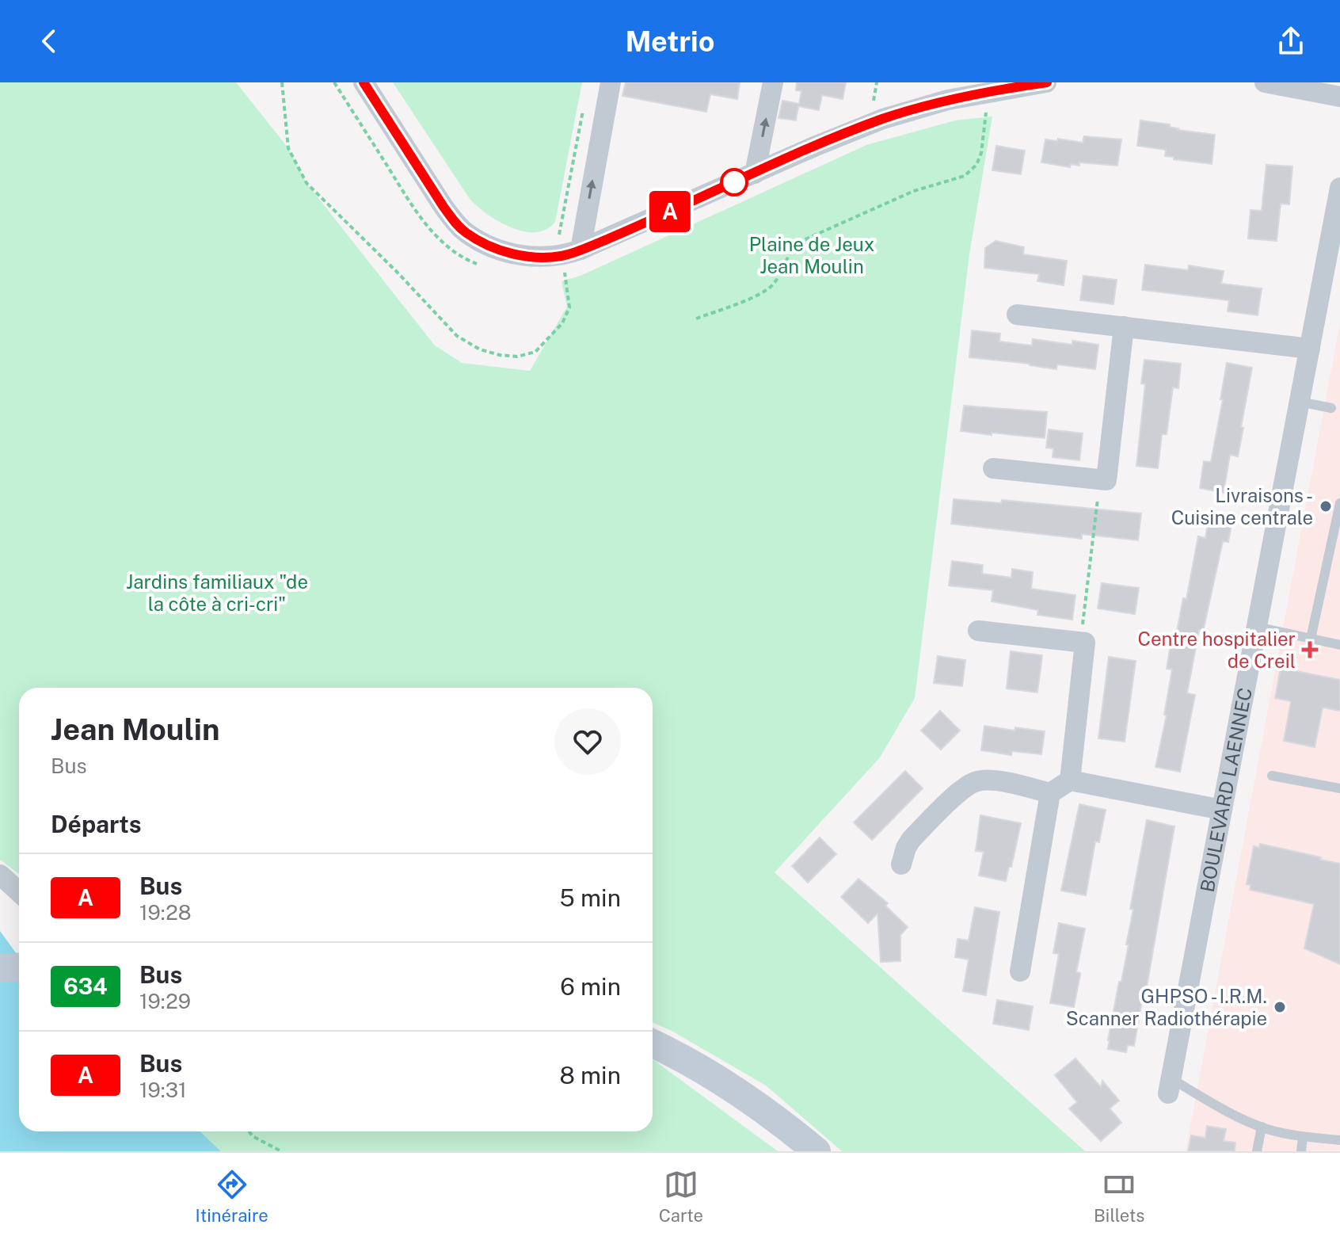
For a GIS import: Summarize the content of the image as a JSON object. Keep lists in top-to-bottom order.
{
  "streets": {
    "street": ["BOULEVARD LAENNEC"]
  },
  "parks": ["Plaine de Jeux Jean Moulin", "Jardins familiaux \"de la côte à cri-cri\""],
  "places": {
    "other": ["Livraisons - Cuisine centrale", "GHPSO - I.R.M. Scanner Radiothérapie"],
    "health": ["Centre hospitalier de Creil"]
  },
  "lines": ["bus line A"],
  "page": {
    "header": "Metrio",
    "on_map": "A",
    "heading": [
      ["Jean Moulin", "Bus"],
      "Départs"
    ],
    "list": [
      {
        "mark": "A",
        "name": "Bus",
        "note": "19:28",
        "value": "5 min"
      },
      {
        "mark": "634",
        "name": "Bus",
        "note": "19:29",
        "value": "6 min"
      },
      {
        "mark": "A",
        "name": "Bus",
        "note": "19:31",
        "value": "8 min"
      }
    ],
    "tabs": ["Itinéraire", "Carte", "Billets"]
  }
}
